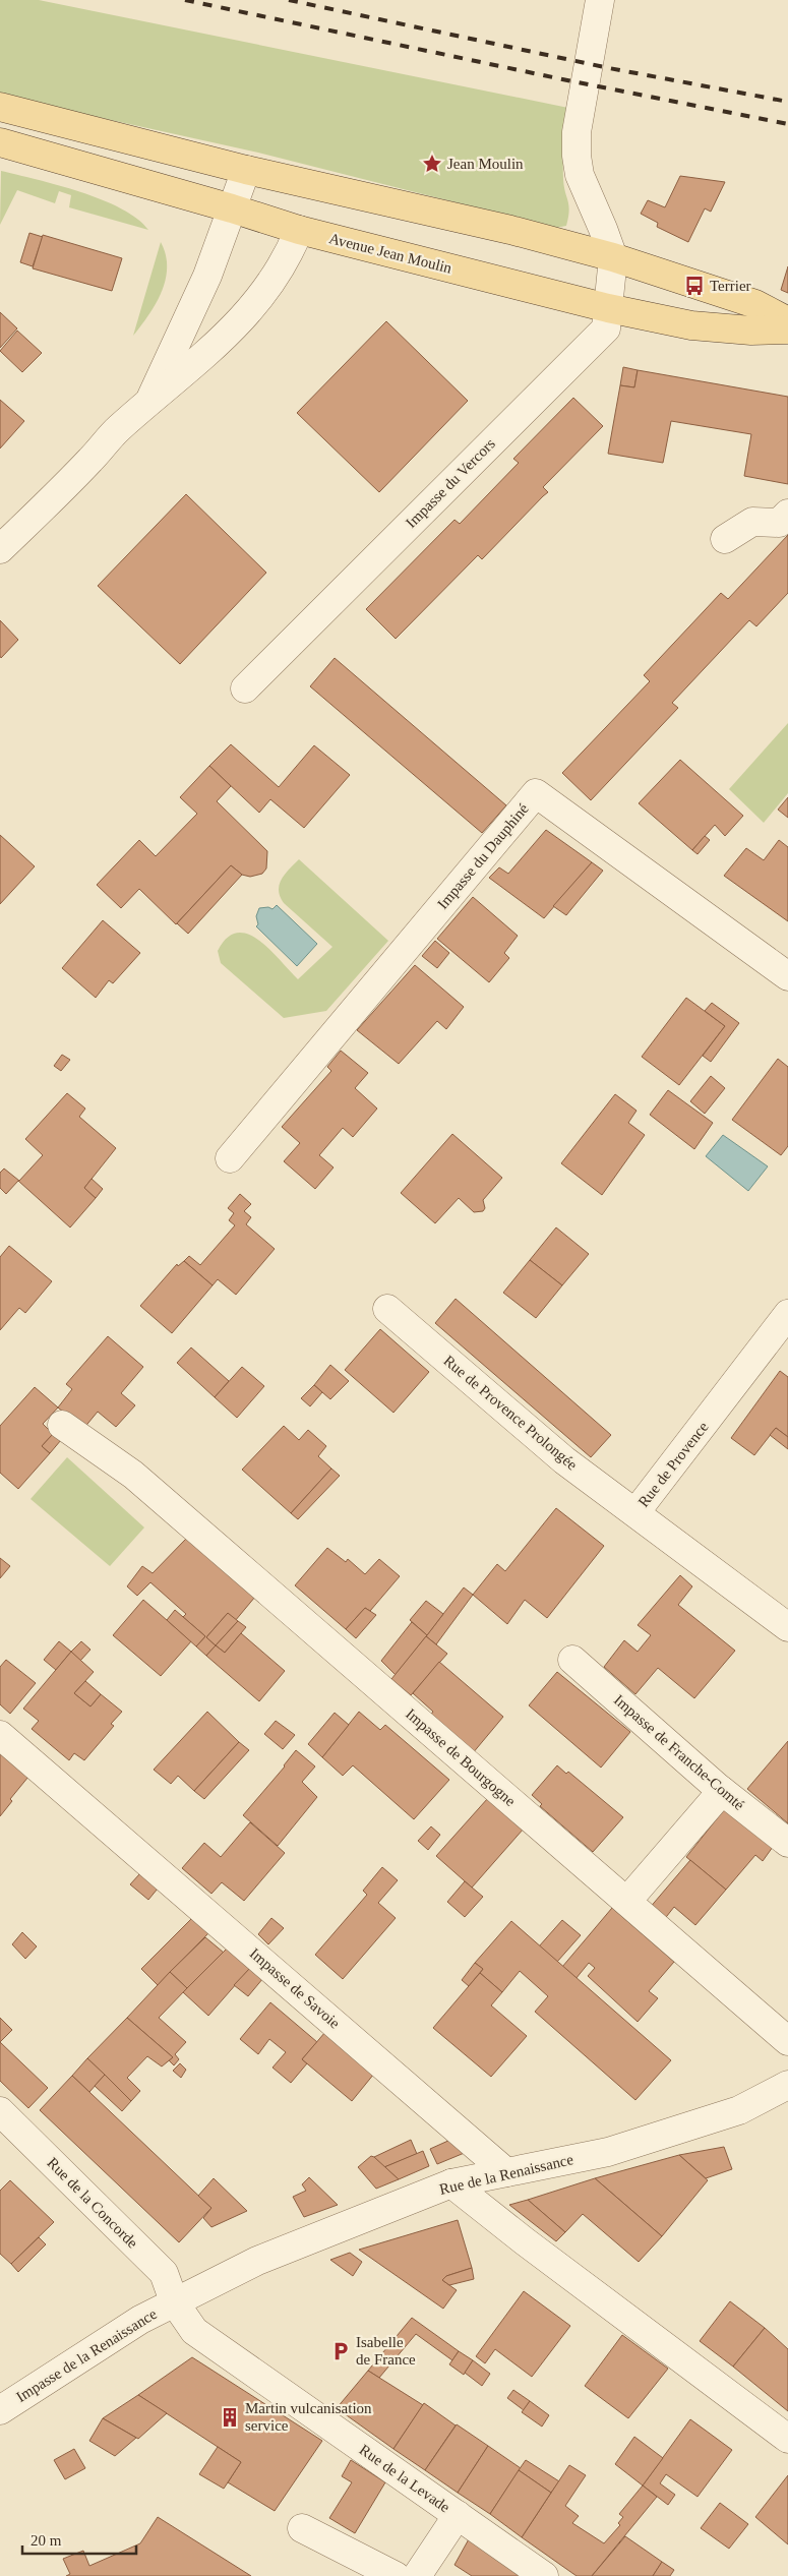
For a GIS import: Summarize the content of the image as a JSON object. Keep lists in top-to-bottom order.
{
  "streets": {
    "main road": ["Avenue Jean Moulin"],
    "street": [
      "Impasse du Vercors",
      "Impasse du Dauphiné",
      "Rue de Provence Prolongée",
      "Rue de Provence",
      "Impasse de Franche-Comté",
      "Impasse de Bourgogne",
      "Impasse de Savoie",
      "Rue de la Renaissance",
      "Rue de la Concorde",
      "Impasse de la Renaissance",
      "Rue de la Levade"
    ]
  },
  "crossings": [
    ["Avenue Jean Moulin", "Impasse du Vercors"],
    ["Rue de Provence Prolongée", "Rue de Provence"],
    ["Impasse de Savoie", "Rue de la Renaissance"],
    ["Rue de la Renaissance", "Rue de la Concorde"],
    ["Rue de la Renaissance", "Impasse de la Renaissance"],
    ["Rue de la Renaissance", "Rue de la Levade"],
    ["Rue de la Concorde", "Impasse de la Renaissance"],
    ["Rue de la Concorde", "Rue de la Levade"],
    ["Impasse de la Renaissance", "Rue de la Levade"]
  ],
  "places": {
    "place": ["Jean Moulin"],
    "bus stop": ["Terrier"],
    "parking": ["Isabelle de France"],
    "building": ["Martin vulcanisation service"]
  },
  "scale_bar": "20 m"
}
